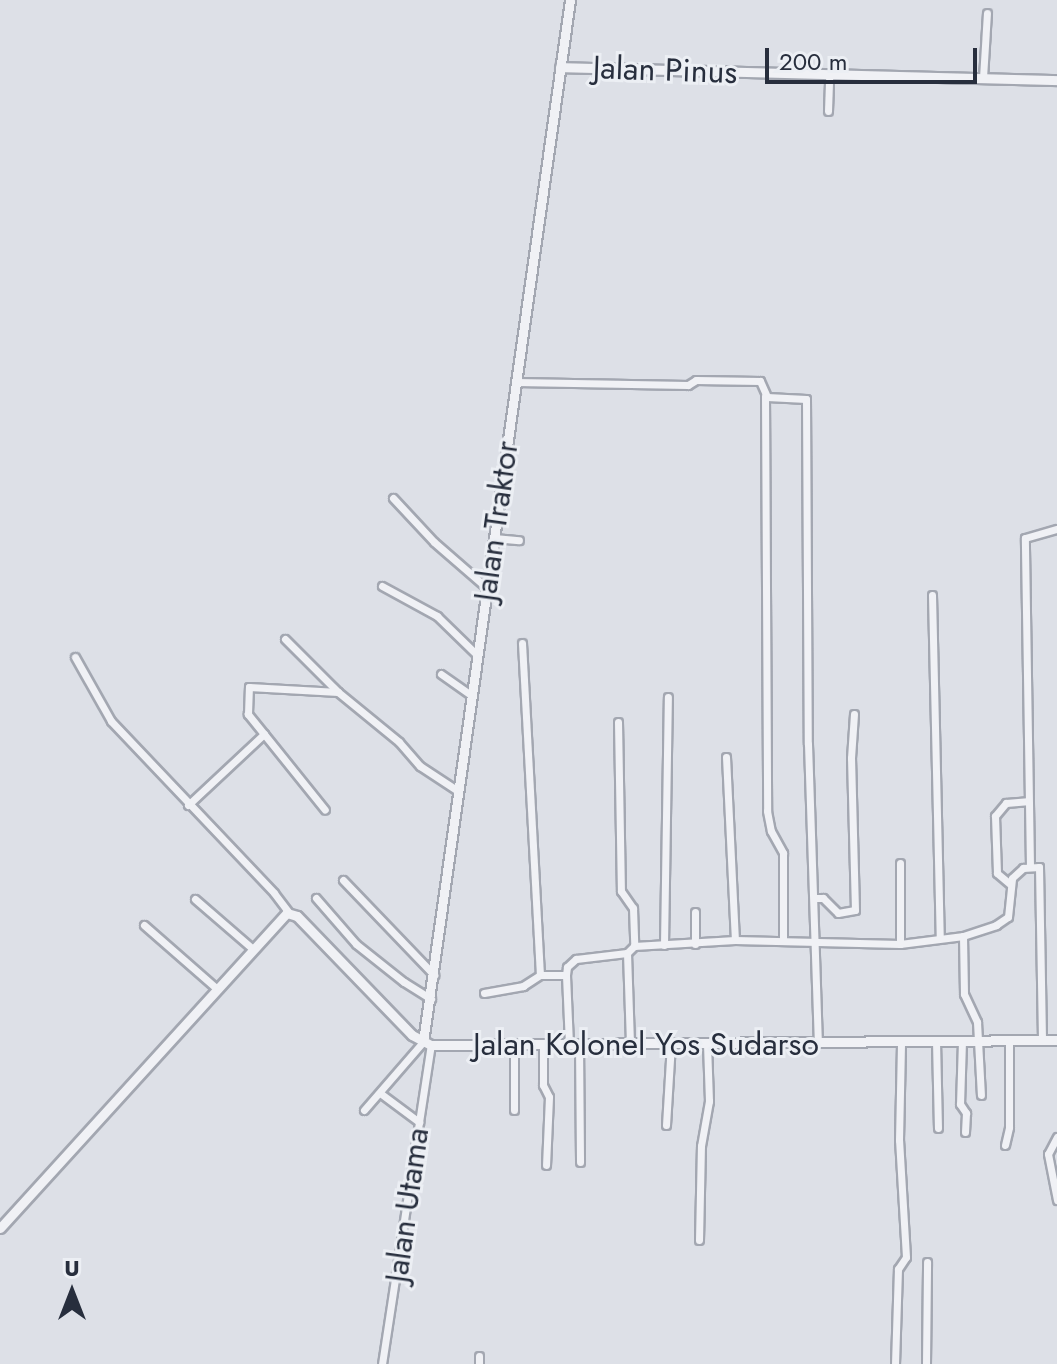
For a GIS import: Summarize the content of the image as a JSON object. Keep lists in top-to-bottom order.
{
  "streets": {
    "street": [
      "Jalan Pinus",
      "Jalan Traktor",
      "Jalan Kolonel Yos Sudarso",
      "Jalan Utama"
    ]
  },
  "crossings": [
    ["Jalan Pinus", "Jalan Traktor"],
    ["Jalan Traktor", "Jalan Kolonel Yos Sudarso"],
    ["Jalan Traktor", "Jalan Utama"],
    ["Jalan Kolonel Yos Sudarso", "Jalan Utama"]
  ],
  "scale_bar": "200 m",
  "north": "top"
}
